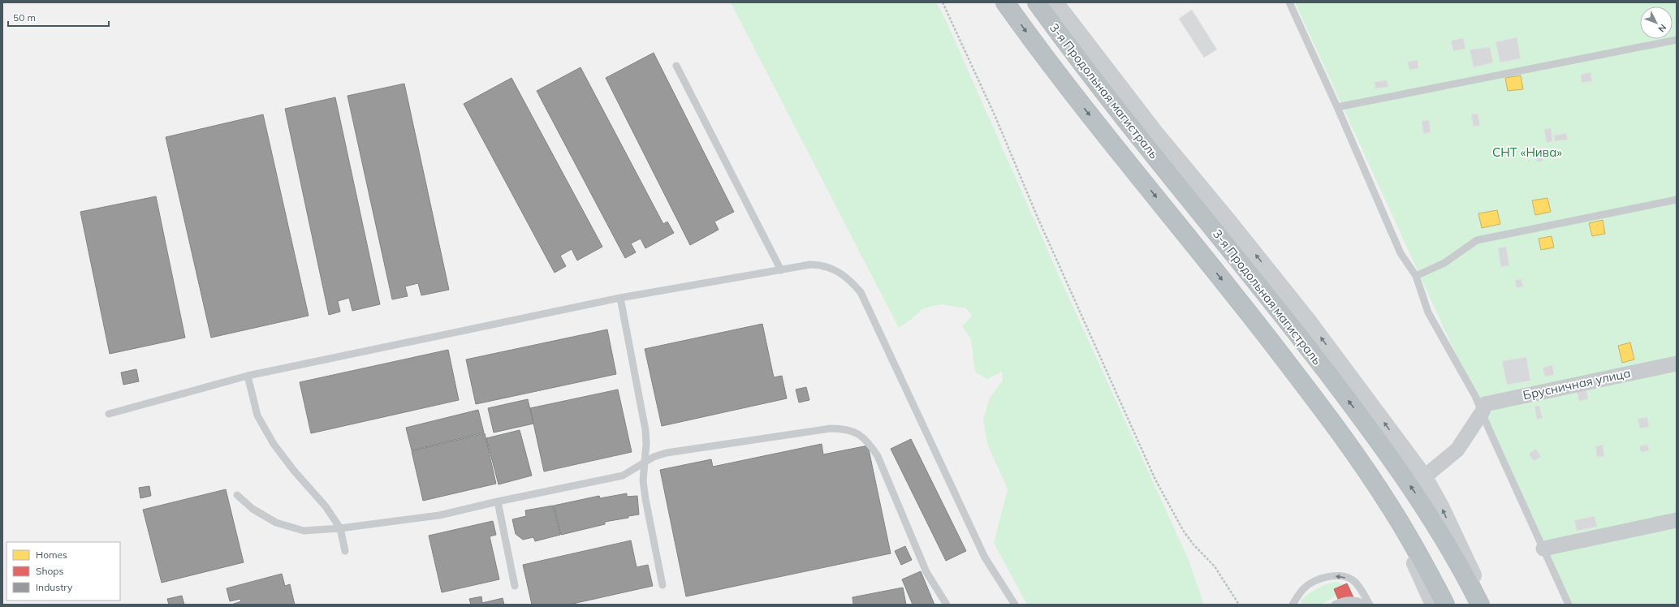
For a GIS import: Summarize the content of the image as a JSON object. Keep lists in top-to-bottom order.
{
  "streets": {
    "highway": ["3-я Продольная магистраль"],
    "street": ["Брусничная улица"]
  },
  "parks": ["СНТ «Нива»"],
  "legend": ["Homes", "Shops", "Industry"],
  "scale_bar": "50 m",
  "north": "bottom right"
}
